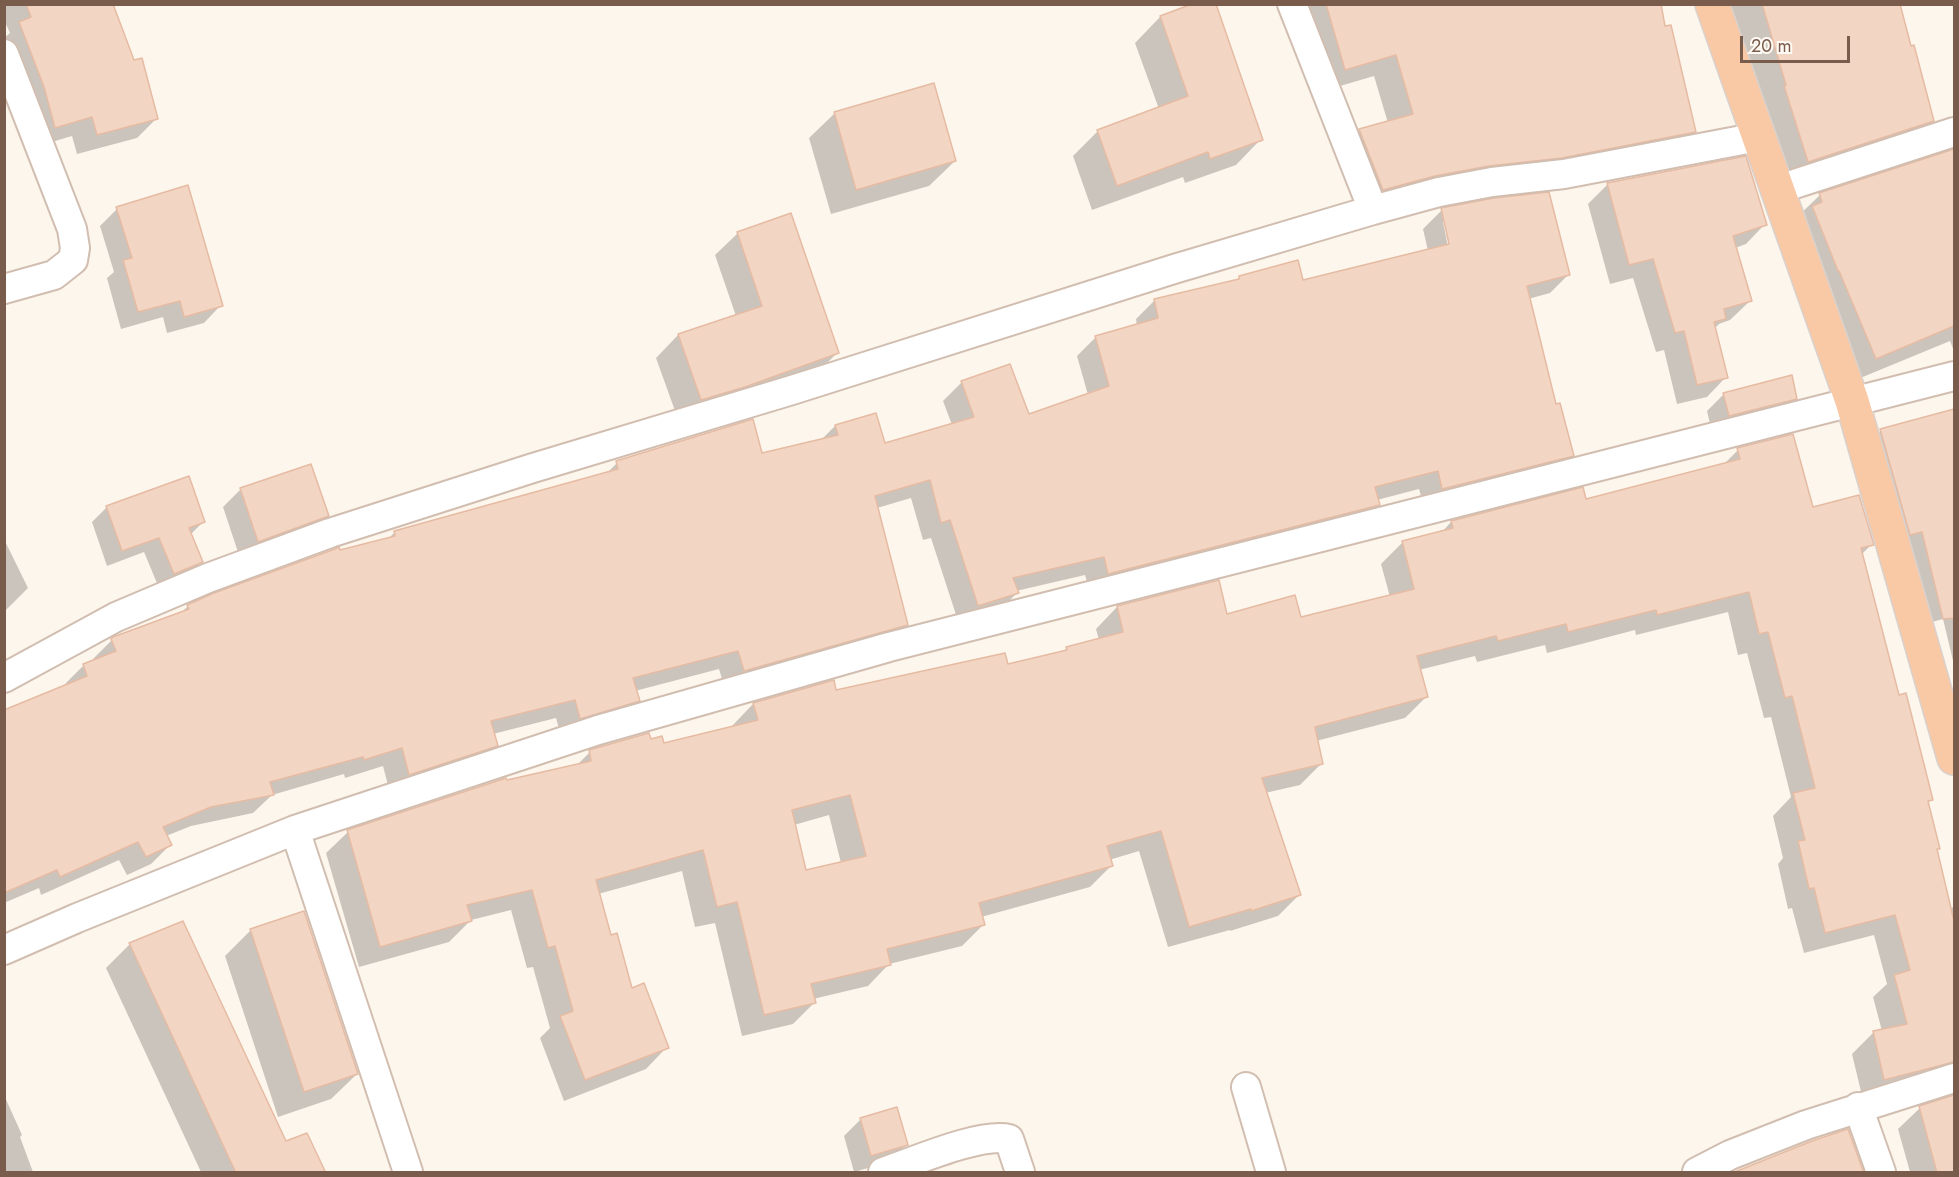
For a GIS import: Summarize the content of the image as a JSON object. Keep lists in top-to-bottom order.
{
  "scale_bar": "20 m"
}
